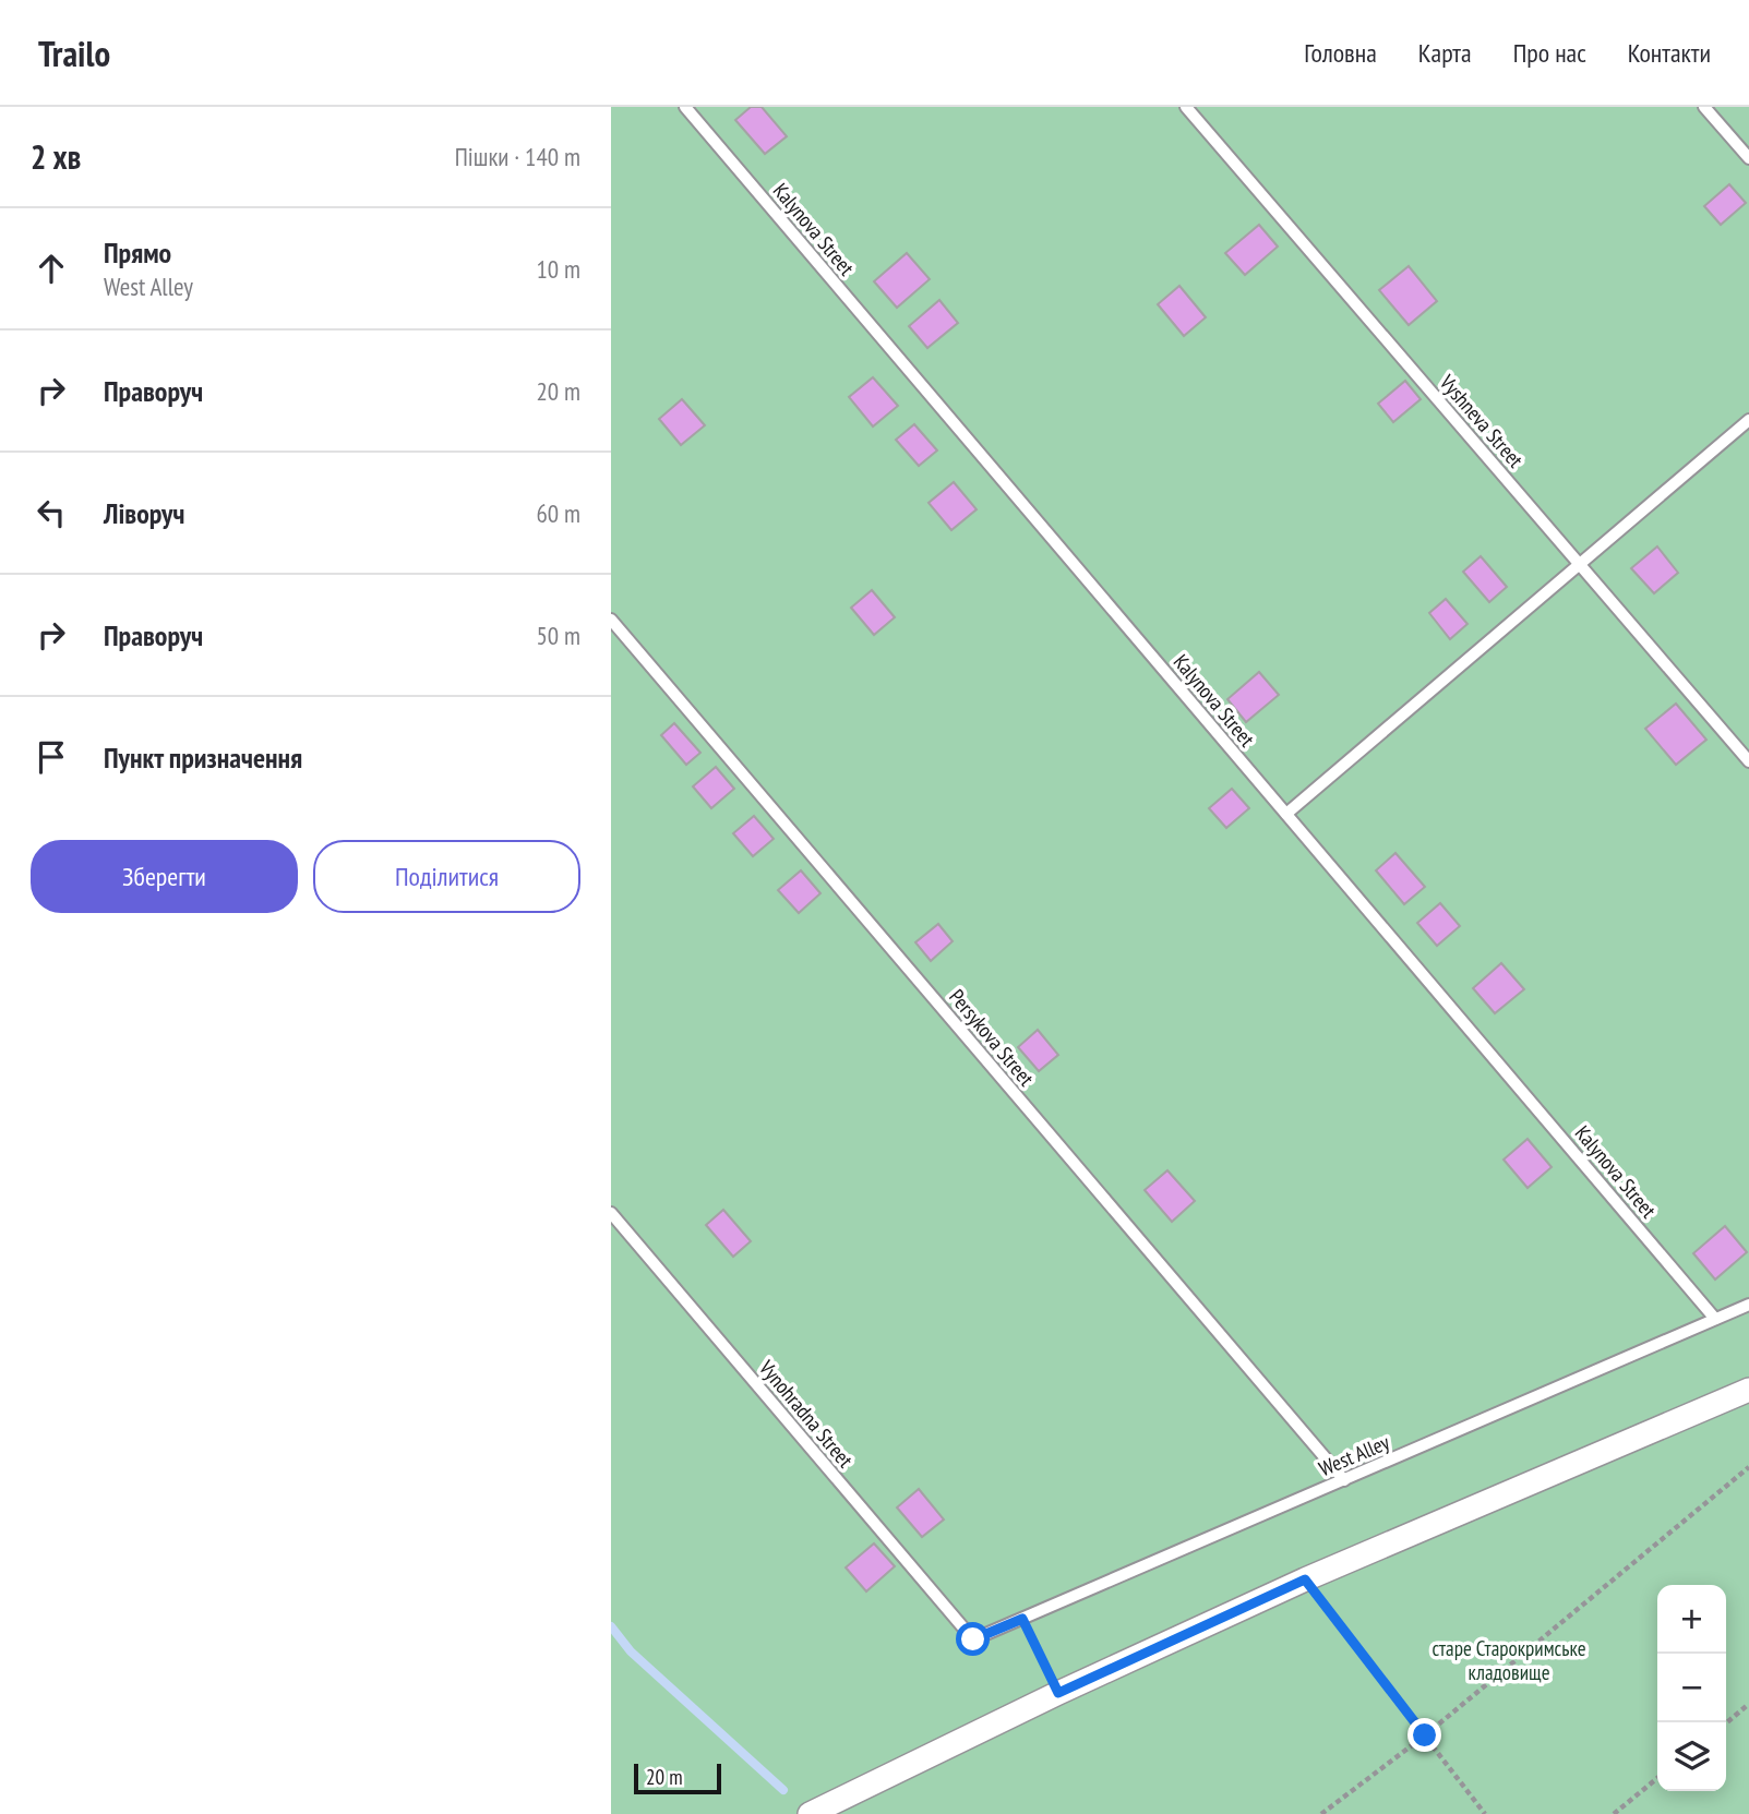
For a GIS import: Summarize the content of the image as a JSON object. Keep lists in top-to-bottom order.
{
  "streets": {
    "lane": [
      "Kalynova Street",
      "Vyshneva Street",
      "Persykova Street",
      "Vynohradna Street",
      "West Alley"
    ]
  },
  "crossings": [
    ["Kalynova Street", "West Alley"],
    ["Persykova Street", "West Alley"],
    ["Vynohradna Street", "West Alley"]
  ],
  "parks": ["старе Старокримське кладовище"],
  "scale_bar": "20 m",
  "page": {
    "header": "Trailo",
    "nav": [
      "Головна",
      "Карта",
      "Про нас",
      "Контакти"
    ],
    "heading": ["2 хв", "Пішки · 140 m"],
    "list": [
      ["Прямо", "West Alley", "10 m"],
      ["Праворуч", "20 m"],
      ["Ліворуч", "60 m"],
      ["Праворуч", "50 m"],
      "Пункт призначення"
    ],
    "buttons": ["Зберегти", "Поділитися"],
    "map_buttons": ["+", "−"],
    "scale": "20 m"
  }
}
